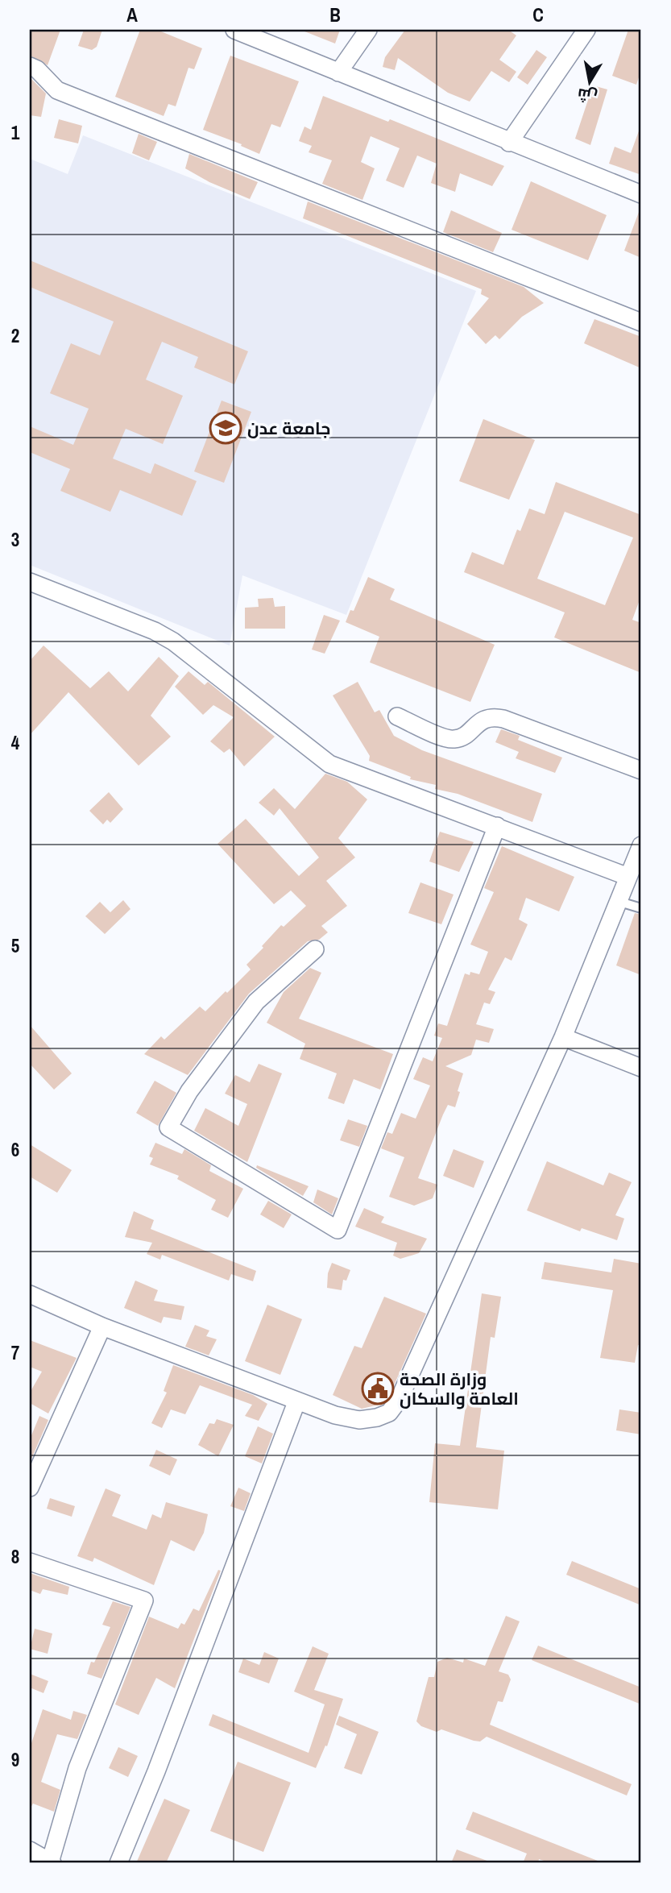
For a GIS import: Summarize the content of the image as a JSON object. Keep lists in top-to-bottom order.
{
  "places": {
    "school or university": ["جامعة عدن"],
    "public building": ["وزارة الصحة العامة والسكان"]
  },
  "north": "bottom",
  "grid": {
    "columns": ["A", "B", "C"],
    "rows": [
      "1",
      "2",
      "3",
      "4",
      "5",
      "6",
      "7",
      "8",
      "9"
    ]
  }
}
